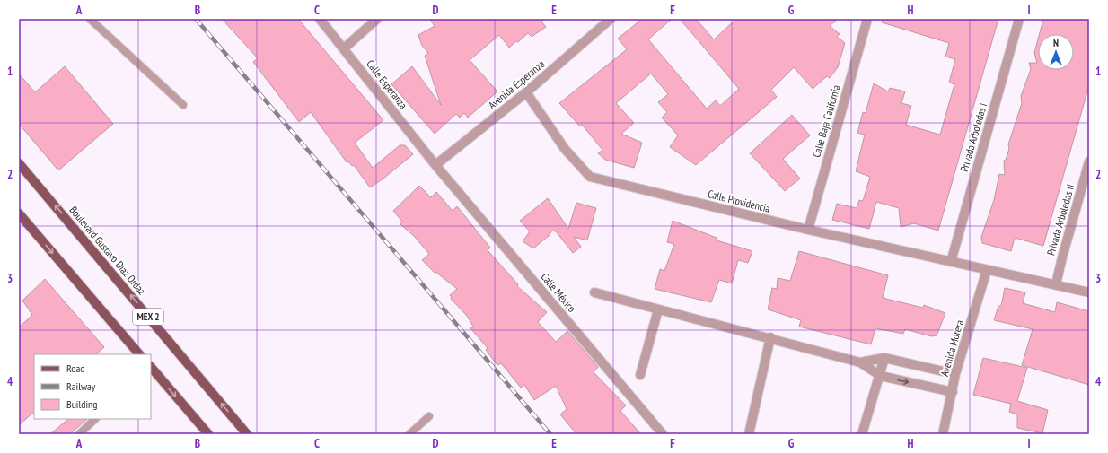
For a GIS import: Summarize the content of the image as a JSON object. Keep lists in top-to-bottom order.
{
  "streets": {
    "main road": ["Boulevard Gustavo Díaz Ordaz", "MEX 2"],
    "street": [
      "Calle Esperanza",
      "Avenida Esperanza",
      "Calle Baja California",
      "Privada Arboledas I",
      "Calle Providencia",
      "Privada Arboledas II",
      "Calle México",
      "Avenida Morera"
    ]
  },
  "crossings": [
    ["Calle Esperanza", "Avenida Esperanza"],
    ["Calle Esperanza", "Calle México"],
    ["Avenida Esperanza", "Calle Providencia"],
    ["Avenida Esperanza", "Calle México"],
    ["Calle Baja California", "Calle Providencia"],
    ["Privada Arboledas I", "Calle Providencia"],
    ["Calle Providencia", "Privada Arboledas II"],
    ["Calle Providencia", "Avenida Morera"]
  ],
  "legend": ["Road", "Railway", "Building"],
  "north": "top",
  "grid": {
    "columns": [
      "A",
      "B",
      "C",
      "D",
      "E",
      "F",
      "G",
      "H",
      "I"
    ],
    "rows": [
      "1",
      "2",
      "3",
      "4"
    ]
  }
}
